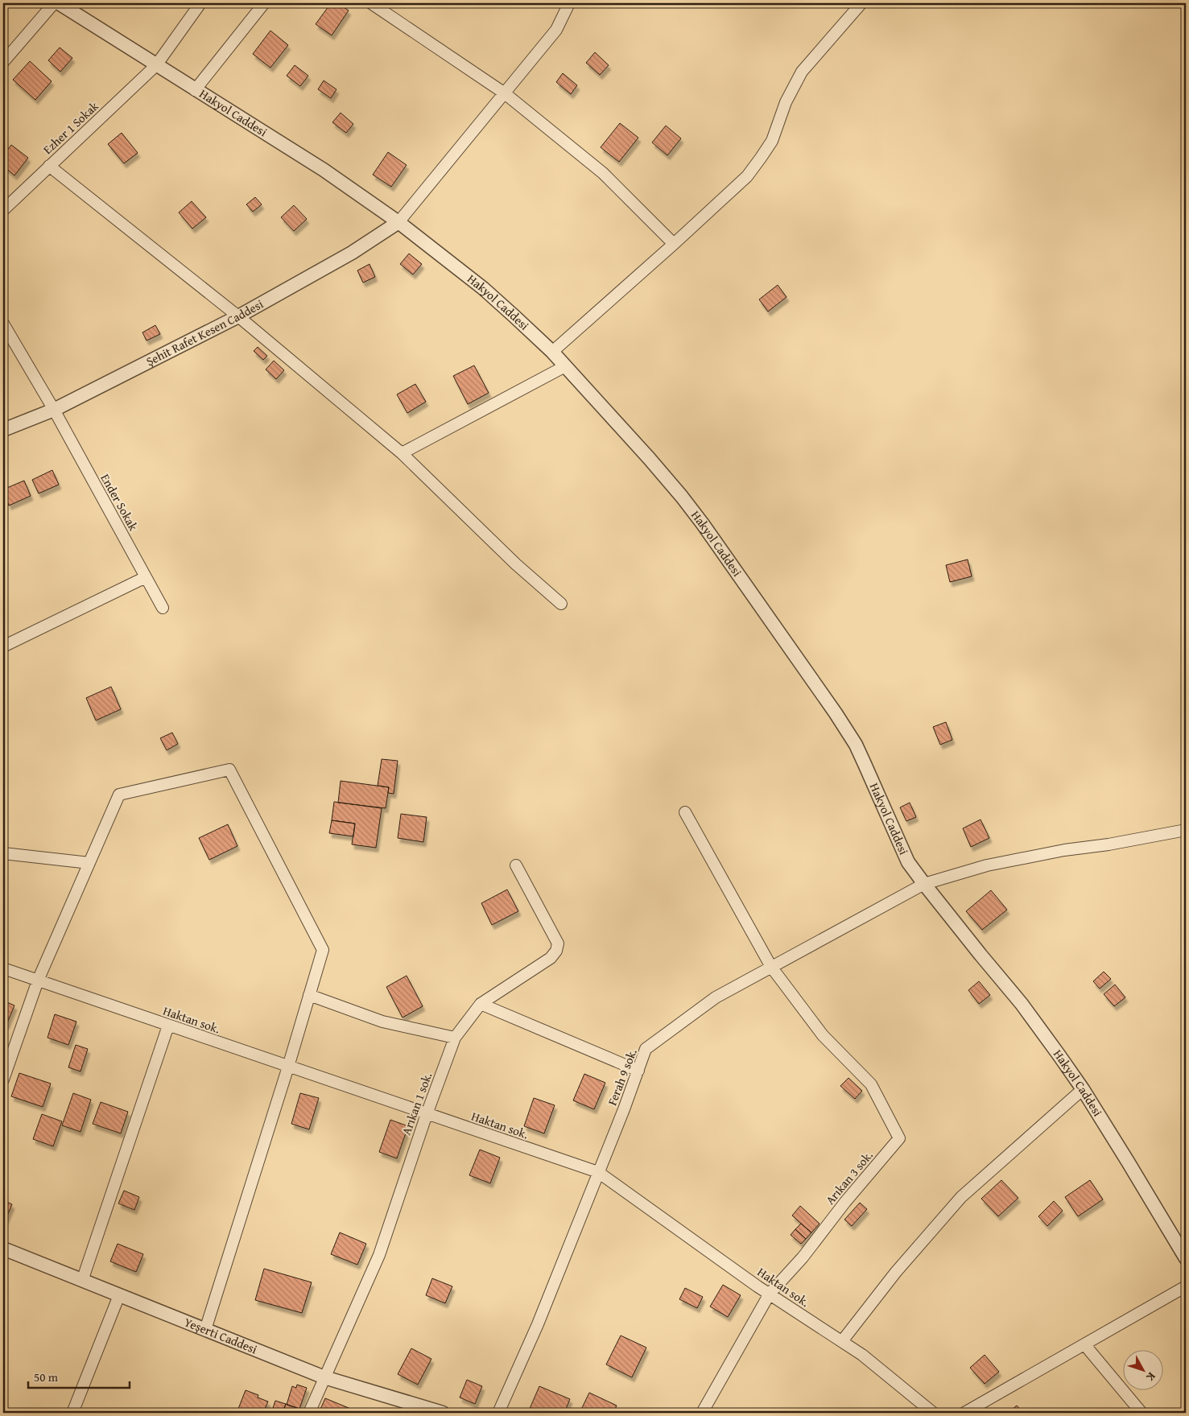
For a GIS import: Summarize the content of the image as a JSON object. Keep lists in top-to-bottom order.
{
  "streets": {
    "street": [
      "Hakyol Caddesi",
      "Ezher 1 Sokak",
      "Şehit Rafet Kesen Caddesi",
      "Ender Sokak",
      "Haktan sok.",
      "Ferah 9 sok.",
      "Arıkan 1 sok.",
      "Arıkan 3 sok.",
      "Yeşerti Caddesi"
    ]
  },
  "crossings": [
    ["Hakyol Caddesi", "Ezher 1 Sokak"],
    ["Hakyol Caddesi", "Şehit Rafet Kesen Caddesi"],
    ["Hakyol Caddesi", "Ferah 9 sok."],
    ["Şehit Rafet Kesen Caddesi", "Ender Sokak"],
    ["Haktan sok.", "Ferah 9 sok."],
    ["Haktan sok.", "Arıkan 1 sok."],
    ["Haktan sok.", "Arıkan 3 sok."],
    ["Ferah 9 sok.", "Arıkan 3 sok."],
    ["Arıkan 1 sok.", "Yeşerti Caddesi"]
  ],
  "scale_bar": "50 m",
  "north": "bottom right"
}
